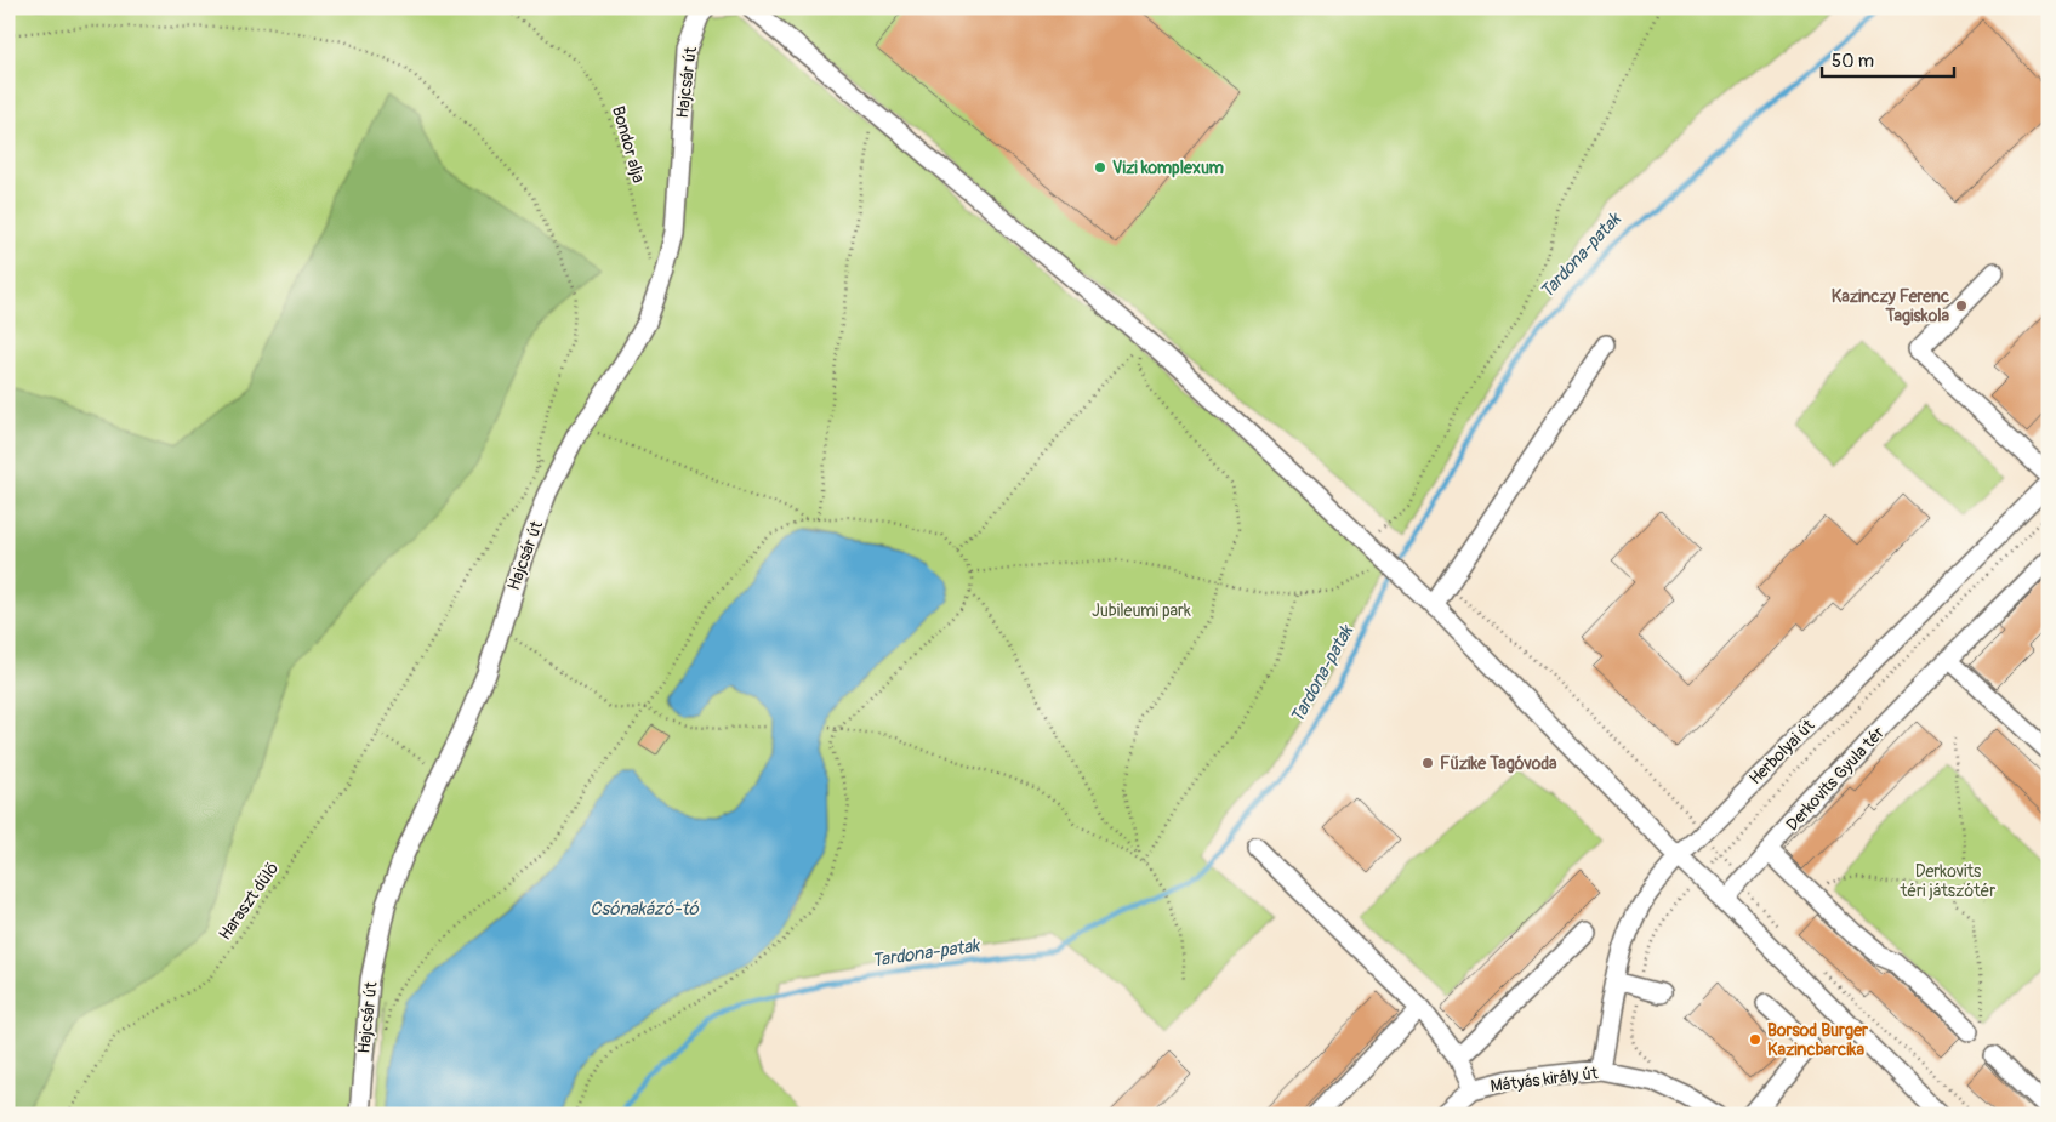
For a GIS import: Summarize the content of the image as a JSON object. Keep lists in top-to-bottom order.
{
  "streets": {
    "street": [
      "Hajcsár út",
      "Herbolyai út",
      "Derkovits Gyula tér",
      "Mátyás király út"
    ],
    "path": ["Bondor alja", "Haraszt dűlő"]
  },
  "crossings": [
    ["Herbolyai út", "Mátyás király út"]
  ],
  "water": ["Tardona-patak", "Csónakázó-tó"],
  "parks": ["Jubileumi park", "Derkovits téri játszótér"],
  "places": [
    "Vizi komplexum",
    "Kazinczy Ferenc Tagiskola",
    "Fűzike Tagóvoda",
    "Borsod Burger Kazincbarcika"
  ],
  "scale_bar": "50 m"
}
